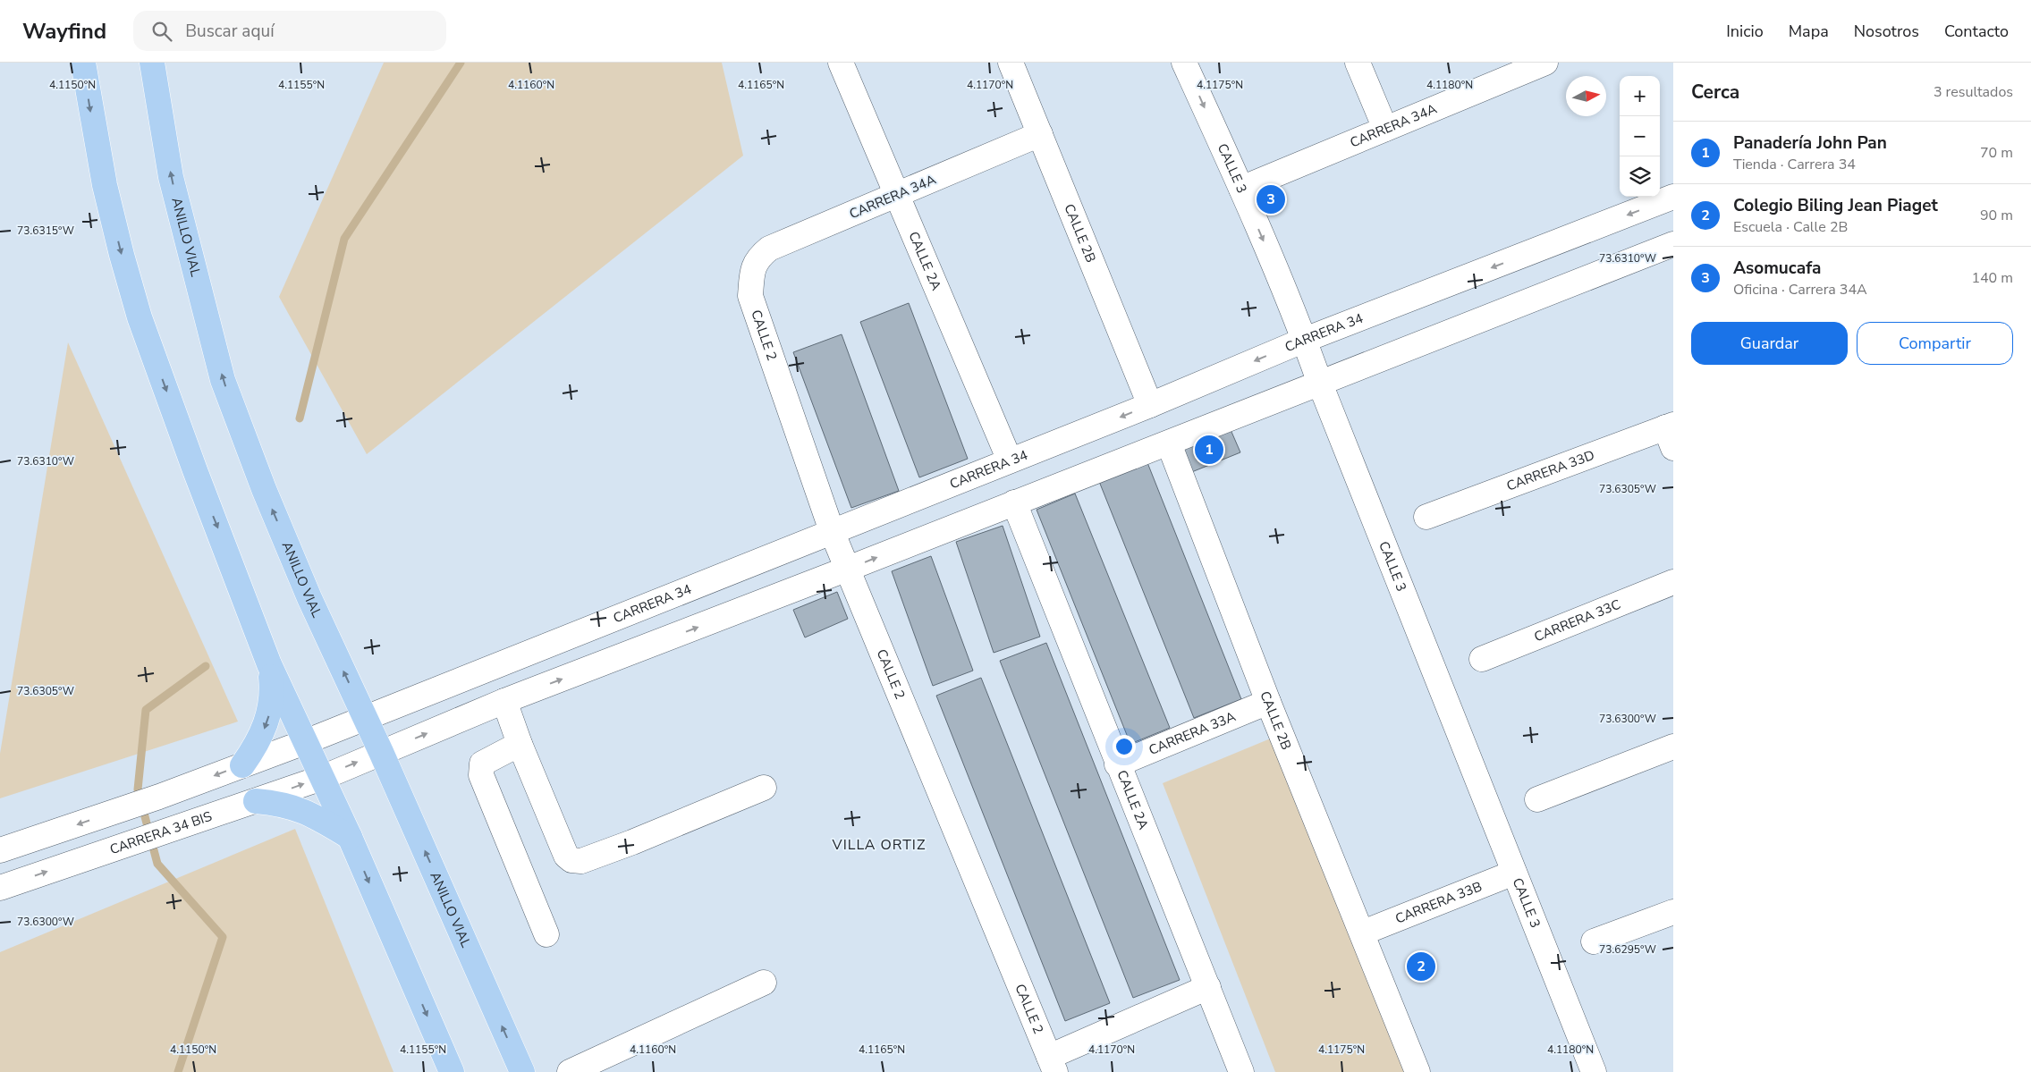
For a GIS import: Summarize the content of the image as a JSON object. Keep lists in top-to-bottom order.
{
  "streets": {
    "highway": ["ANILLO VIAL"],
    "street": [
      "CARRERA 34A",
      "CALLE 3",
      "CALLE 2B",
      "CALLE 2A",
      "CARRERA 34",
      "CALLE 2",
      "CARRERA 33D",
      "CARRERA 33C",
      "CARRERA 33A",
      "CARRERA 34 BIS",
      "CARRERA 33B"
    ]
  },
  "crossings": [
    ["CARRERA 34A", "CALLE 3"],
    ["CARRERA 34A", "CALLE 2B"],
    ["CARRERA 34A", "CALLE 2A"],
    ["CARRERA 34A", "CALLE 2"],
    ["CALLE 3", "CARRERA 34"],
    ["CALLE 3", "CARRERA 33B"],
    ["CALLE 2B", "CARRERA 34"],
    ["CALLE 2B", "CARRERA 33A"],
    ["CALLE 2B", "CARRERA 33B"],
    ["ANILLO VIAL", "CARRERA 34"],
    ["CALLE 2A", "CARRERA 34"],
    ["CALLE 2A", "CARRERA 33A"],
    ["CARRERA 34", "CALLE 2"]
  ],
  "districts": ["VILLA ORTIZ"],
  "north": "right",
  "page": {
    "header": "Wayfind",
    "search": "Buscar aquí",
    "nav": [
      "Inicio",
      "Mapa",
      "Nosotros",
      "Contacto"
    ],
    "heading": ["Cerca", "3 resultados"],
    "map_buttons": ["+", "−"],
    "list": [
      {
        "mark": "1",
        "name": "Panadería John Pan",
        "note": "Tienda · Carrera 34",
        "value": "70 m"
      },
      {
        "mark": "2",
        "name": "Colegio Biling Jean Piaget",
        "note": "Escuela · Calle 2B",
        "value": "90 m"
      },
      {
        "mark": "3",
        "name": "Asomucafa",
        "note": "Oficina · Carrera 34A",
        "value": "140 m"
      }
    ],
    "pins": ["3", "1", "2"],
    "buttons": ["Guardar", "Compartir"]
  },
  "coordinates": [
    "4.1150°N",
    "4.1155°N",
    "4.1160°N",
    "4.1165°N",
    "4.1170°N",
    "4.1175°N",
    "4.1180°N",
    "73.6315°W",
    "73.6310°W",
    "73.6305°W",
    "73.6300°W",
    "73.6295°W"
  ]
}
